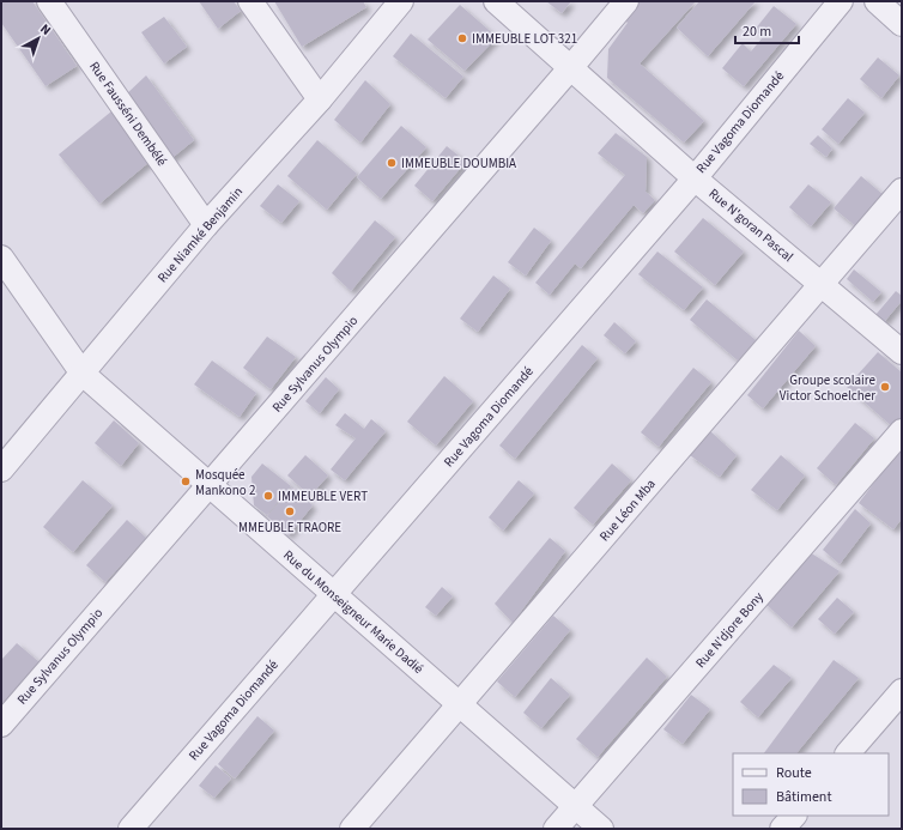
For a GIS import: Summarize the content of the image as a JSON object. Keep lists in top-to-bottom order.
{
  "streets": {
    "street": [
      "Rue Fausséni Dembélé",
      "Rue Vagoma Diomandé",
      "Rue N'goran Pascal",
      "Rue Niamké Benjamin",
      "Rue Sylvanus Olympio",
      "Rue Léon Mba",
      "Rue du Monseigneur Marie Dadié",
      "Rue N'djore Bony"
    ]
  },
  "crossings": [
    ["Rue Fausséni Dembélé", "Rue Niamké Benjamin"],
    ["Rue Vagoma Diomandé", "Rue N'goran Pascal"],
    ["Rue Vagoma Diomandé", "Rue du Monseigneur Marie Dadié"],
    ["Rue N'goran Pascal", "Rue Sylvanus Olympio"],
    ["Rue N'goran Pascal", "Rue Léon Mba"],
    ["Rue Niamké Benjamin", "Rue du Monseigneur Marie Dadié"],
    ["Rue Sylvanus Olympio", "Rue du Monseigneur Marie Dadié"],
    ["Rue Léon Mba", "Rue du Monseigneur Marie Dadié"],
    ["Rue du Monseigneur Marie Dadié", "Rue N'djore Bony"]
  ],
  "places": [
    "IMMEUBLE LOT 321",
    "IMMEUBLE DOUMBIA",
    "Groupe scolaire Victor Schoelcher",
    "Mosquée Mankono 2",
    "IMMEUBLE VERT",
    "MMEUBLE TRAORE"
  ],
  "legend": ["Route", "Bâtiment"],
  "scale_bar": "20 m",
  "north": "top right"
}
